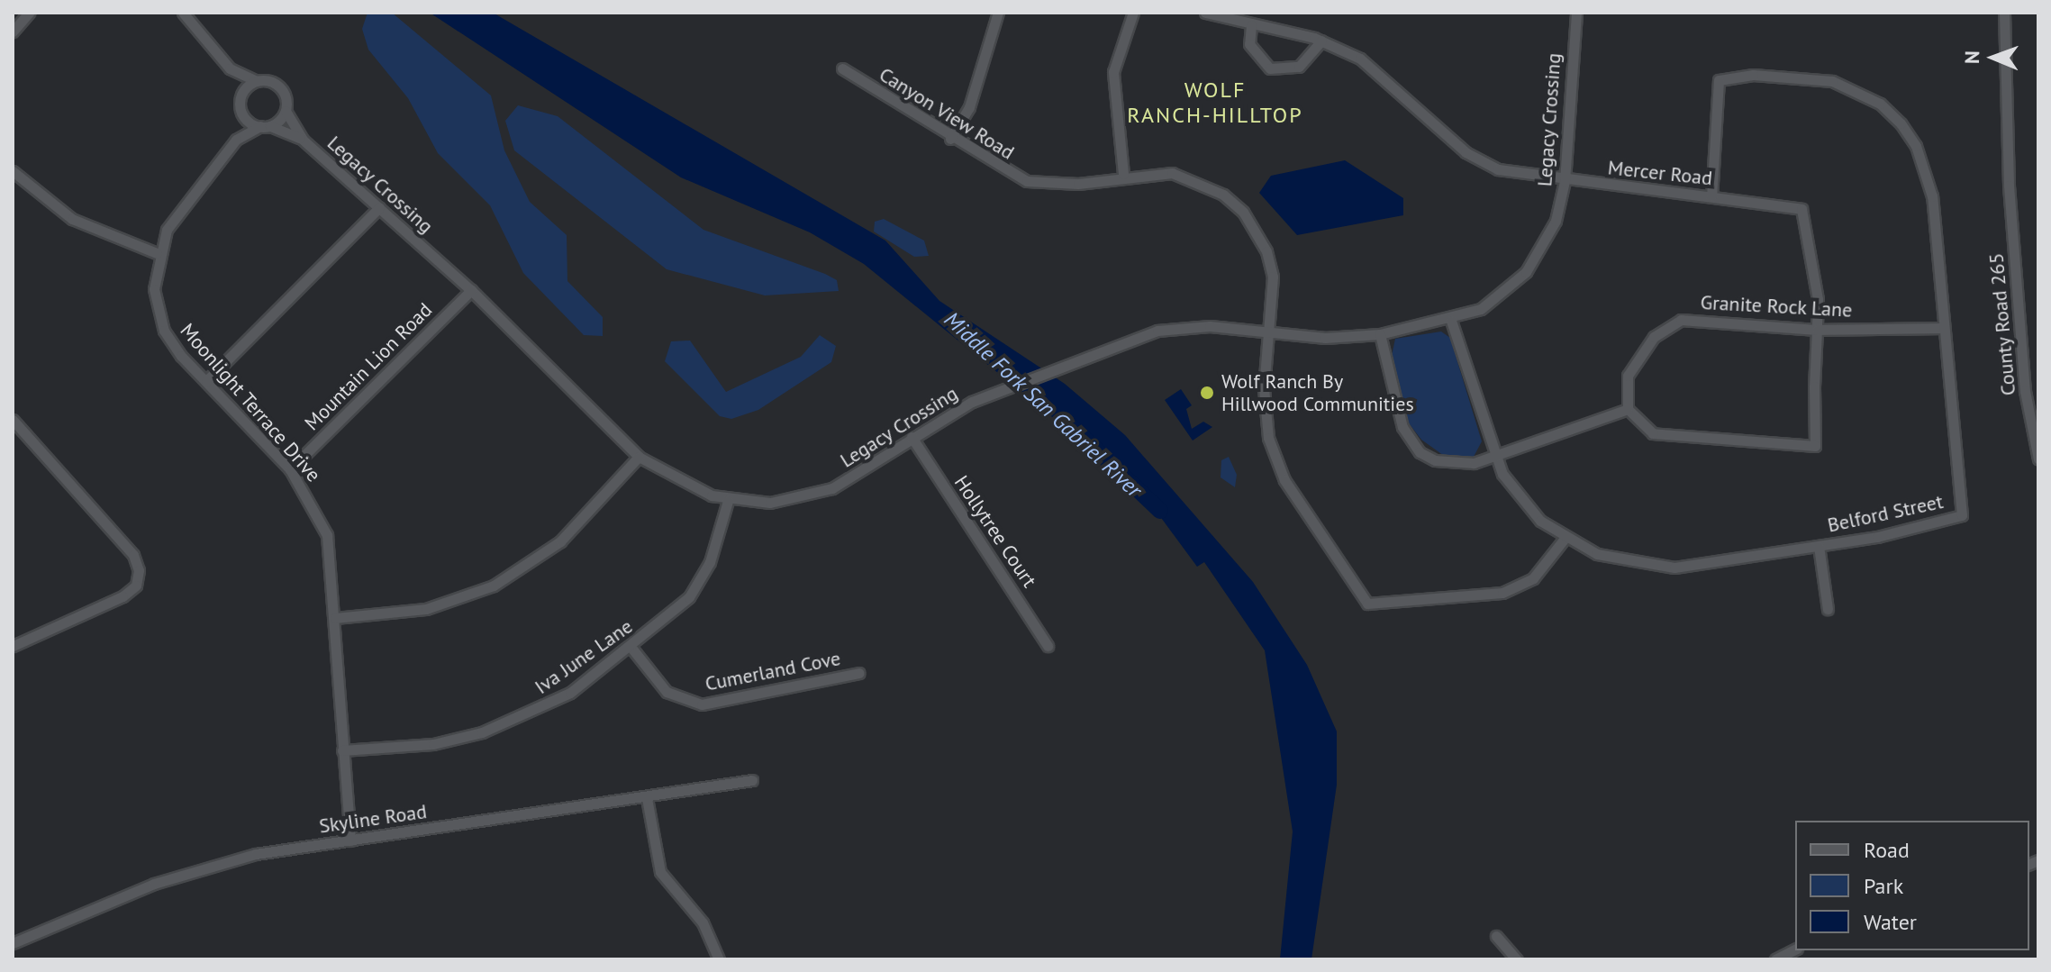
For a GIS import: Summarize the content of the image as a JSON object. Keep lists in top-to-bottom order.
{
  "streets": {
    "street": [
      "Canyon View Road",
      "Legacy Crossing",
      "Mercer Road",
      "Granite Rock Lane",
      "County Road 265",
      "Mountain Lion Road",
      "Moonlight Terrace Drive",
      "Belford Street",
      "Hollytree Court",
      "Iva June Lane",
      "Cumerland Cove",
      "Skyline Road"
    ]
  },
  "crossings": [
    ["Canyon View Road", "Legacy Crossing"],
    ["Canyon View Road", "Belford Street"],
    ["Legacy Crossing", "Mercer Road"],
    ["Legacy Crossing", "Mountain Lion Road"],
    ["Legacy Crossing", "Moonlight Terrace Drive"],
    ["Legacy Crossing", "Belford Street"],
    ["Legacy Crossing", "Hollytree Court"],
    ["Legacy Crossing", "Iva June Lane"],
    ["Mercer Road", "Granite Rock Lane"],
    ["Mercer Road", "Belford Street"],
    ["Granite Rock Lane", "Belford Street"],
    ["Mountain Lion Road", "Moonlight Terrace Drive"],
    ["Moonlight Terrace Drive", "Iva June Lane"],
    ["Moonlight Terrace Drive", "Skyline Road"],
    ["Iva June Lane", "Cumerland Cove"]
  ],
  "districts": ["WOLF RANCH-HILLTOP"],
  "water": ["Middle Fork San Gabriel River"],
  "places": ["Wolf Ranch By Hillwood Communities"],
  "legend": ["Road", "Park", "Water"],
  "north": "left"
}
